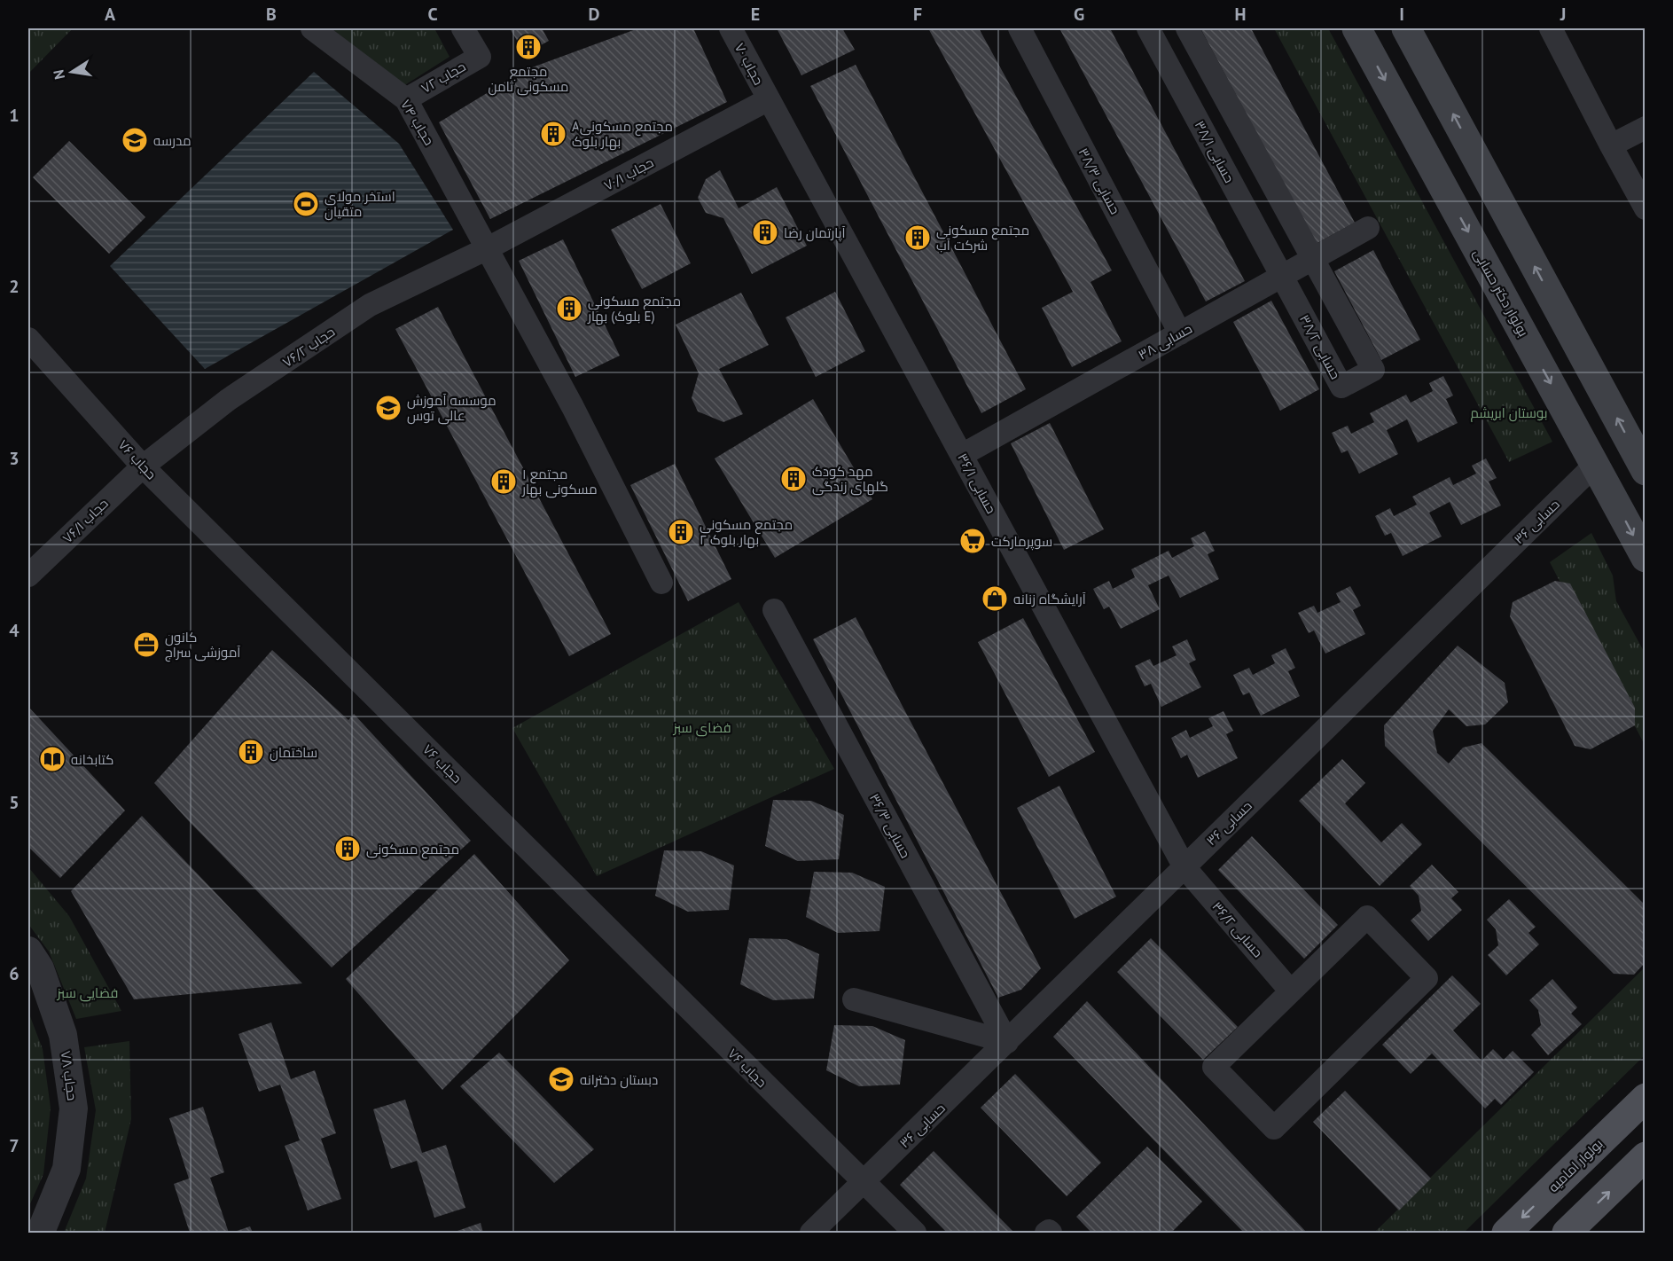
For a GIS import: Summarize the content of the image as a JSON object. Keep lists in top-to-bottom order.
{
  "streets": {
    "main road": ["بولوار دکتر حسابی", "بولوار امامیه"],
    "street": [
      "حجاب ۷۰",
      "حجاب ۷۲",
      "حجاب ۷۴",
      "حسابی ۳۸/۱",
      "حجاب ۷۰/۱",
      "حسابی ۳۸/۳",
      "حسابی ۳۸",
      "حجاب ۷۶/۲",
      "حسابی ۳۸/۲",
      "حجاب ۷۶",
      "حسابی ۳۶/۱",
      "حجاب ۷۶/۱",
      "حسابی ۳۶",
      "حسابی ۳۶/۳",
      "حسابی ۳۶/۲",
      "حجاب ۷۸"
    ]
  },
  "crossings": [
    ["حجاب ۷۰", "حجاب ۷۰/۱"],
    ["حجاب ۷۰", "حسابی ۳۶/۱"],
    ["حجاب ۷۲", "حجاب ۷۴"],
    ["حجاب ۷۴", "حجاب ۷۰/۱"],
    ["حجاب ۷۴", "حجاب ۷۶/۲"],
    ["حسابی ۳۸/۱", "حسابی ۳۸"],
    ["حسابی ۳۸/۱", "حسابی ۳۸/۲"],
    ["حجاب ۷۰/۱", "حجاب ۷۶/۲"],
    ["حجاب ۷۰/۱", "حسابی ۳۶/۱"],
    ["حسابی ۳۸/۳", "حسابی ۳۸"],
    ["بولوار دکتر حسابی", "حسابی ۳۶"],
    ["حسابی ۳۸", "حسابی ۳۸/۲"],
    ["حسابی ۳۸", "حسابی ۳۶/۱"],
    ["حجاب ۷۶/۲", "حجاب ۷۶"],
    ["حجاب ۷۶/۲", "حجاب ۷۶/۱"],
    ["حجاب ۷۶", "حجاب ۷۶/۱"],
    ["حجاب ۷۶", "حسابی ۳۶"],
    ["حسابی ۳۶/۱", "حسابی ۳۶"],
    ["حسابی ۳۶/۱", "حسابی ۳۶/۲"],
    ["حسابی ۳۶", "حسابی ۳۶/۳"],
    ["حسابی ۳۶", "حسابی ۳۶/۲"]
  ],
  "parks": ["بوستان ابریشم", "فضای سبز", "فضایی سبز"],
  "places": {
    "building": [
      "مجتمع مسکونی ثامن",
      "Aمجتمع مسکونی بهار بلوک",
      "آپارتمان رضا",
      "مجتمع مسکونی شرکت آب",
      "مجتمع مسکونی بهار (بلوک E)",
      "مهد کودک گلهای زندگی",
      "۱ مجتمع مسکونی بهار",
      "مجتمع مسکونی بهار بلوک ۲",
      "ساختمان",
      "مجتمع مسکونی"
    ],
    "school or university": ["مدرسه", "موسسه آموزش عالی توس", "دبستان دخترانه"],
    "sports": ["استخر مولای متقیان"],
    "supermarket": ["سوپرمارکت"],
    "shop": ["آرایشگاه زنانه"],
    "office": ["کانون آموزشی سراج"],
    "library": ["کتابخانه"]
  },
  "north": "left",
  "grid": {
    "columns": [
      "A",
      "B",
      "C",
      "D",
      "E",
      "F",
      "G",
      "H",
      "I",
      "J"
    ],
    "rows": [
      "1",
      "2",
      "3",
      "4",
      "5",
      "6",
      "7"
    ]
  }
}
